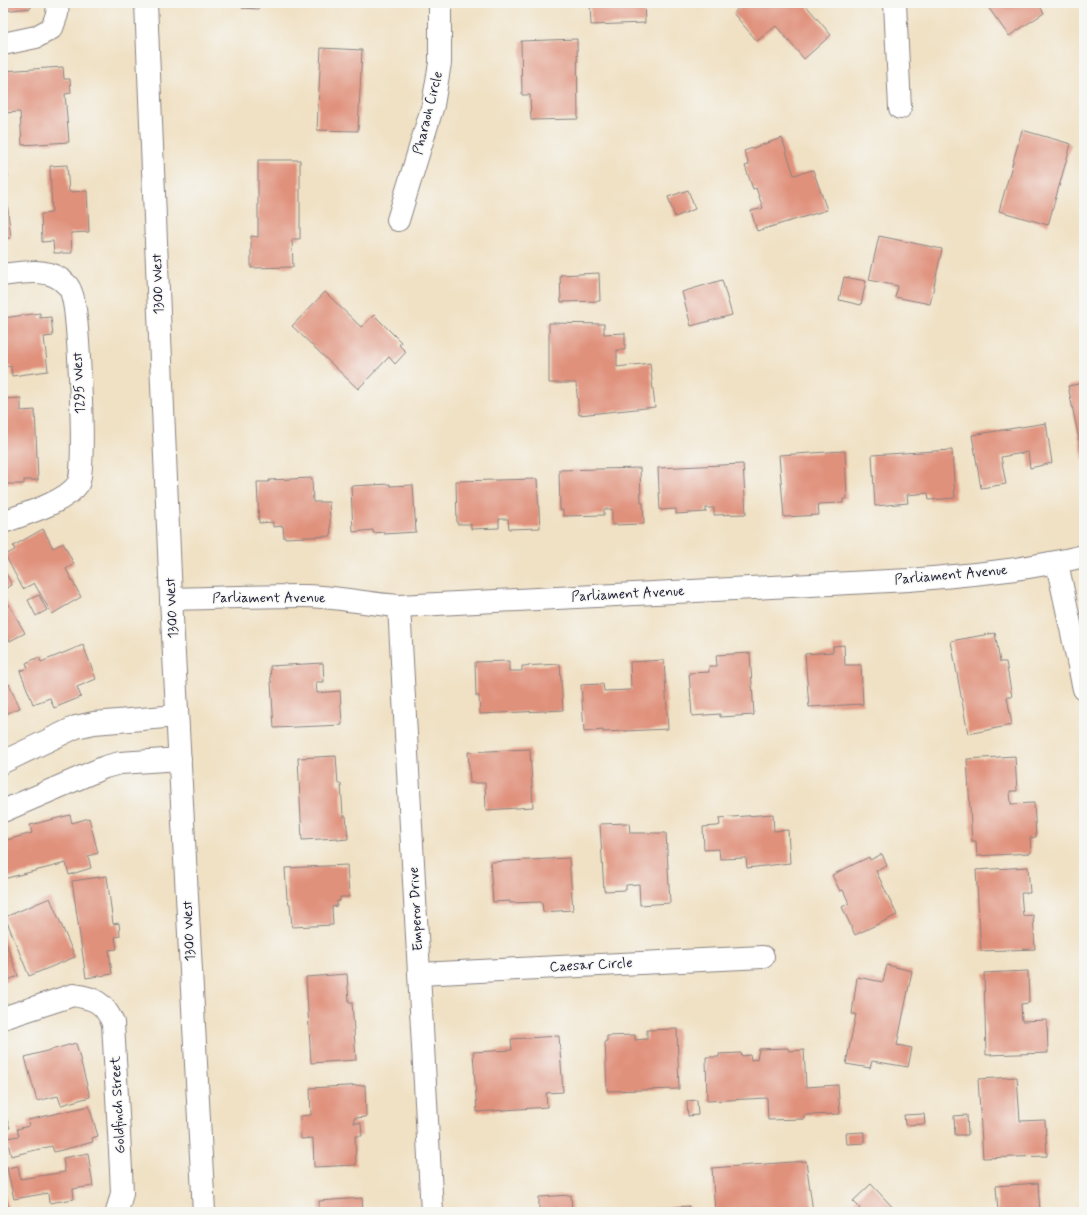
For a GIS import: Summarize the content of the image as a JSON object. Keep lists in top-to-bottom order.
{
  "streets": {
    "street": [
      "Pharaoh Circle",
      "1300 West",
      "1295 West",
      "Parliament Avenue",
      "Emperor Drive",
      "Caesar Circle",
      "Goldfinch Street"
    ]
  },
  "crossings": [
    ["1300 West", "Parliament Avenue"],
    ["Parliament Avenue", "Emperor Drive"],
    ["Emperor Drive", "Caesar Circle"]
  ]
}
